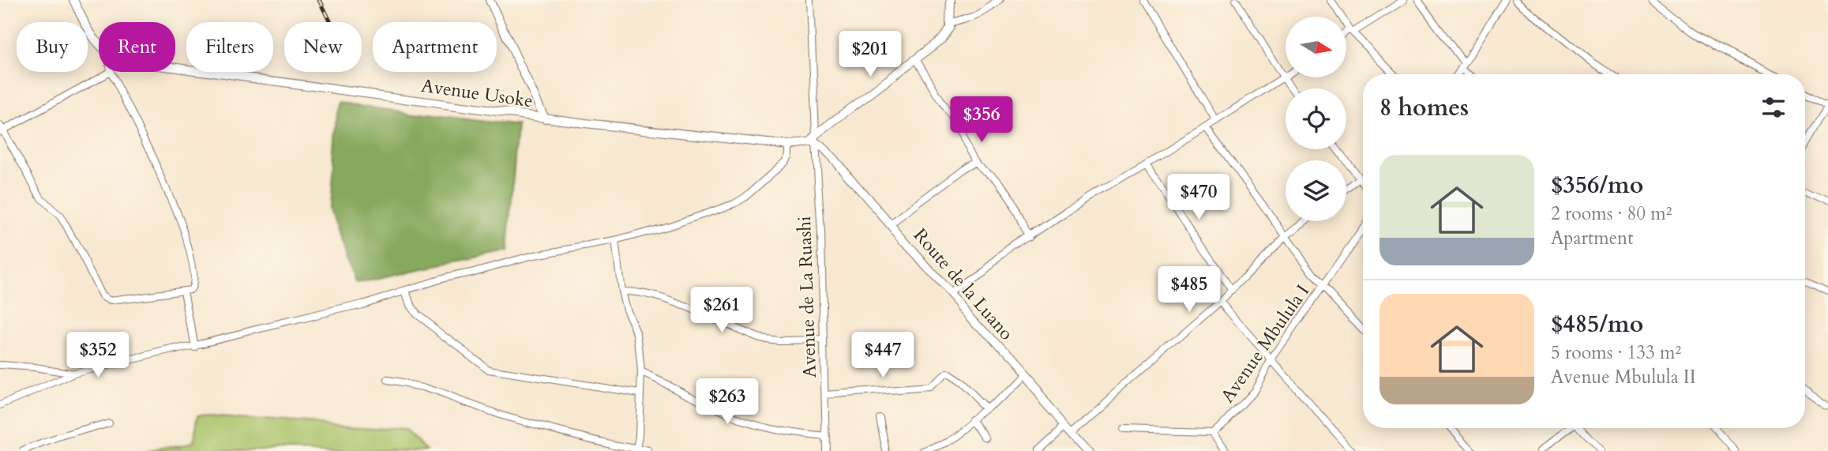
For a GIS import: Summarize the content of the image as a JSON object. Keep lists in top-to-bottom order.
{
  "streets": {
    "street": [
      "Avenue Usoke",
      "Route de la Luano",
      "Avenue de La Ruashi",
      "Avenue Mbulula I"
    ]
  },
  "crossings": [
    ["Avenue Usoke", "Route de la Luano"],
    ["Avenue Usoke", "Avenue de La Ruashi"],
    ["Route de la Luano", "Avenue de La Ruashi"]
  ],
  "north": "right",
  "page": {
    "chip": [
      "Buy",
      "Rent",
      "Filters",
      "New",
      "Apartment"
    ],
    "price": [
      "$201",
      "$356",
      "$470",
      "$485",
      "$261",
      "$352",
      "$447",
      "$263"
    ],
    "heading": "8 homes",
    "list": [
      {
        "name": "$356/mo",
        "note": "2 rooms · 80 m² · Apartment"
      },
      {
        "name": "$485/mo",
        "note": "5 rooms · 133 m² · Avenue Mbulula II"
      }
    ]
  }
}
